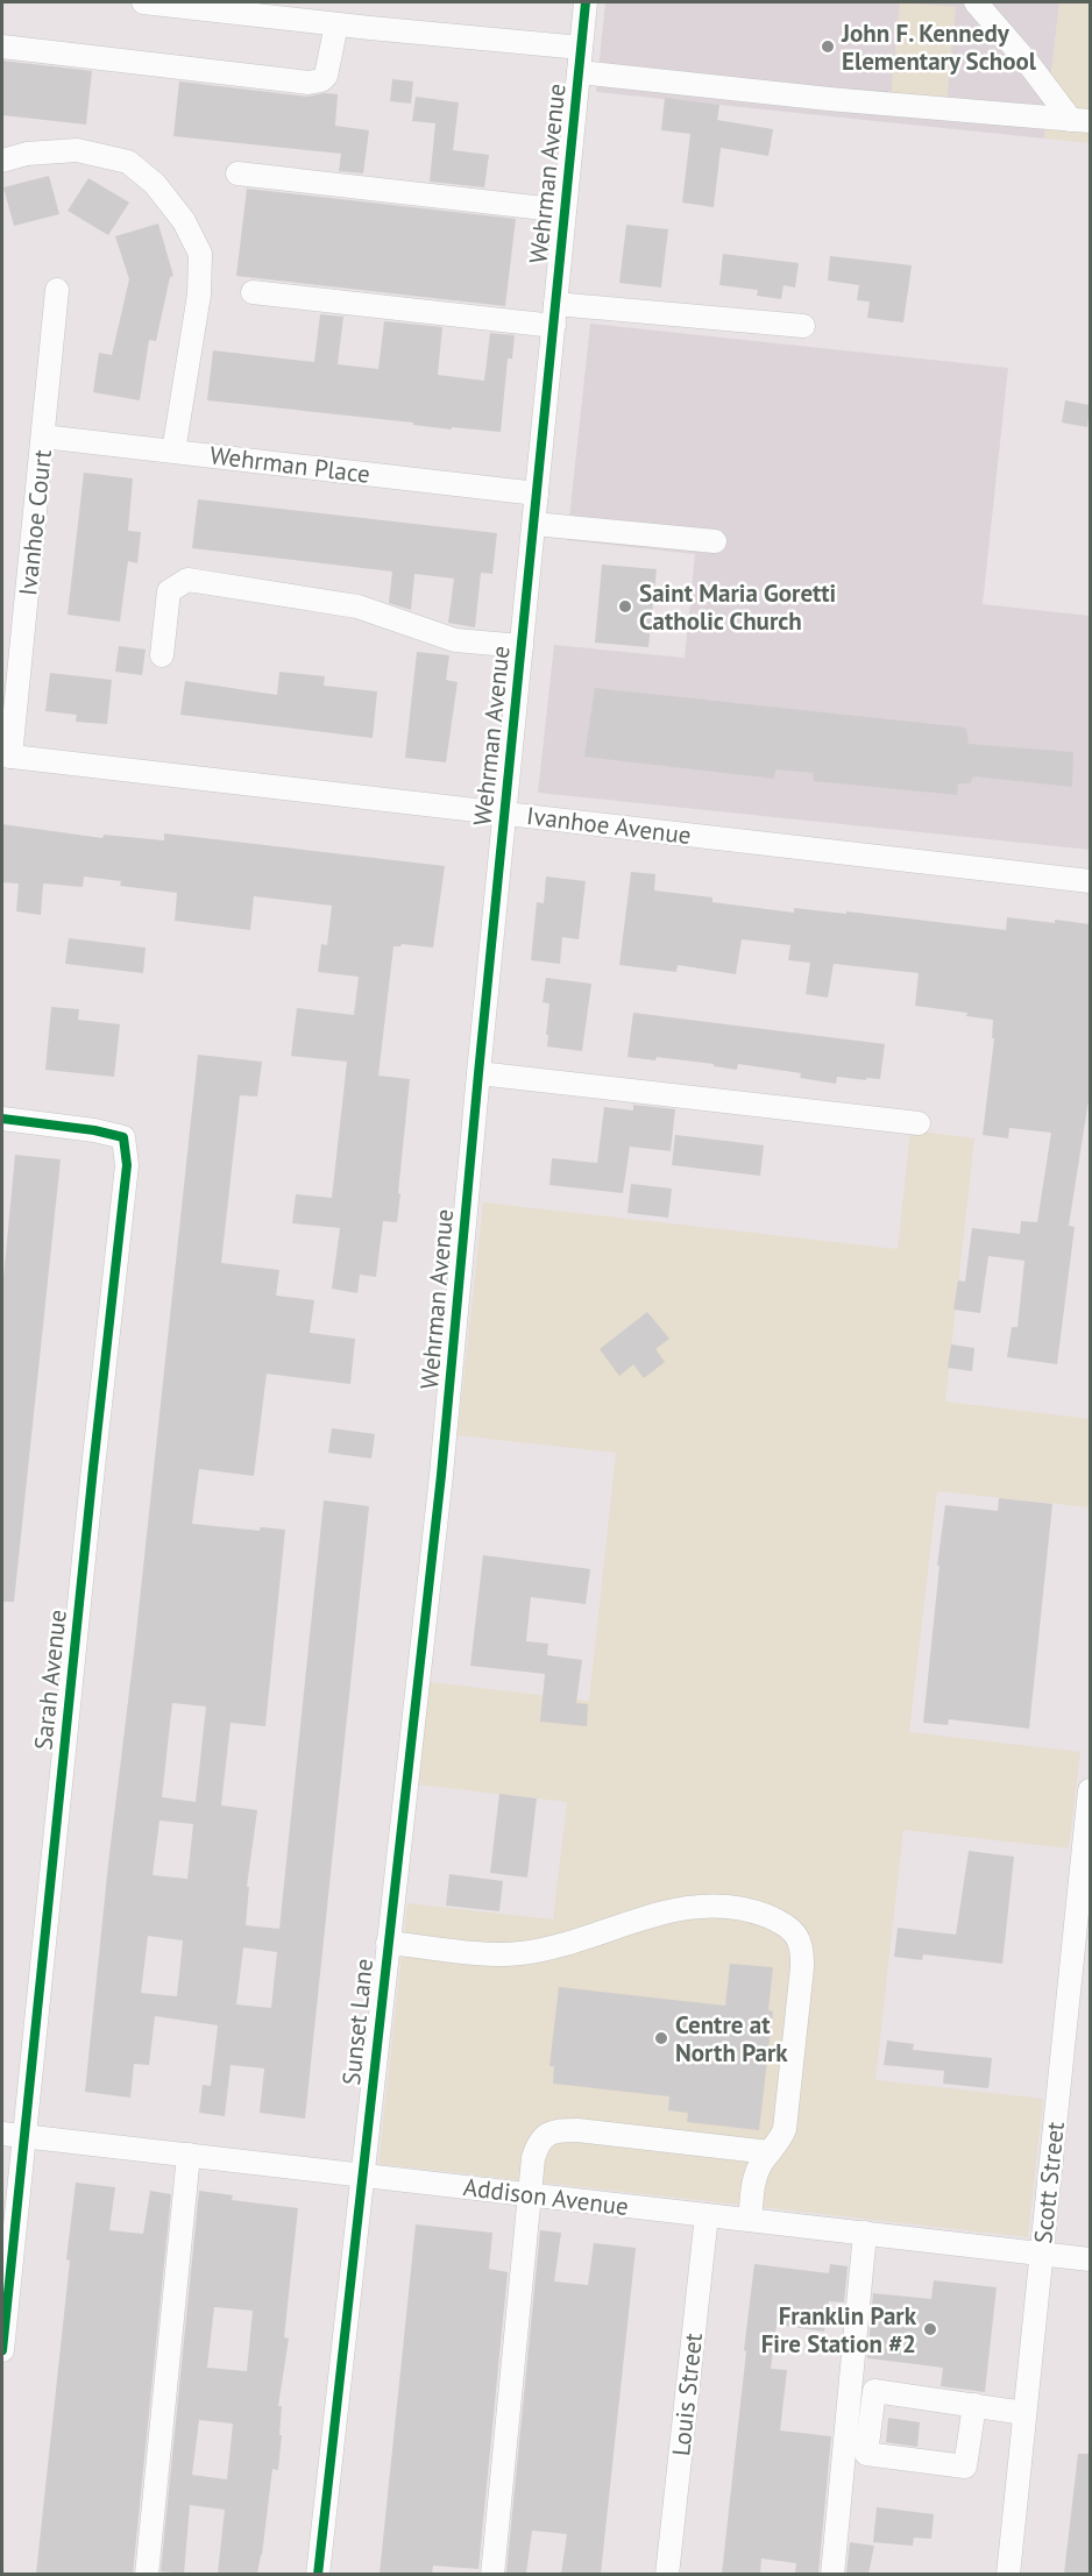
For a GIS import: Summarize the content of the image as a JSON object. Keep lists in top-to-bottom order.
{
  "streets": {
    "street": [
      "Wehrman Avenue",
      "Wehrman Place",
      "Ivanhoe Court",
      "Ivanhoe Avenue",
      "Sarah Avenue",
      "Sunset Lane",
      "Scott Street",
      "Addison Avenue",
      "Louis Street"
    ]
  },
  "crossings": [
    ["Wehrman Avenue", "Wehrman Place"],
    ["Wehrman Avenue", "Ivanhoe Avenue"],
    ["Wehrman Avenue", "Sunset Lane"],
    ["Wehrman Place", "Ivanhoe Court"],
    ["Ivanhoe Court", "Ivanhoe Avenue"],
    ["Sarah Avenue", "Addison Avenue"],
    ["Sunset Lane", "Addison Avenue"],
    ["Scott Street", "Addison Avenue"],
    ["Addison Avenue", "Louis Street"]
  ],
  "places": [
    "John F. Kennedy Elementary School",
    "Saint Maria Goretti Catholic Church",
    "Centre at North Park",
    "Franklin Park Fire Station #2"
  ]
}
